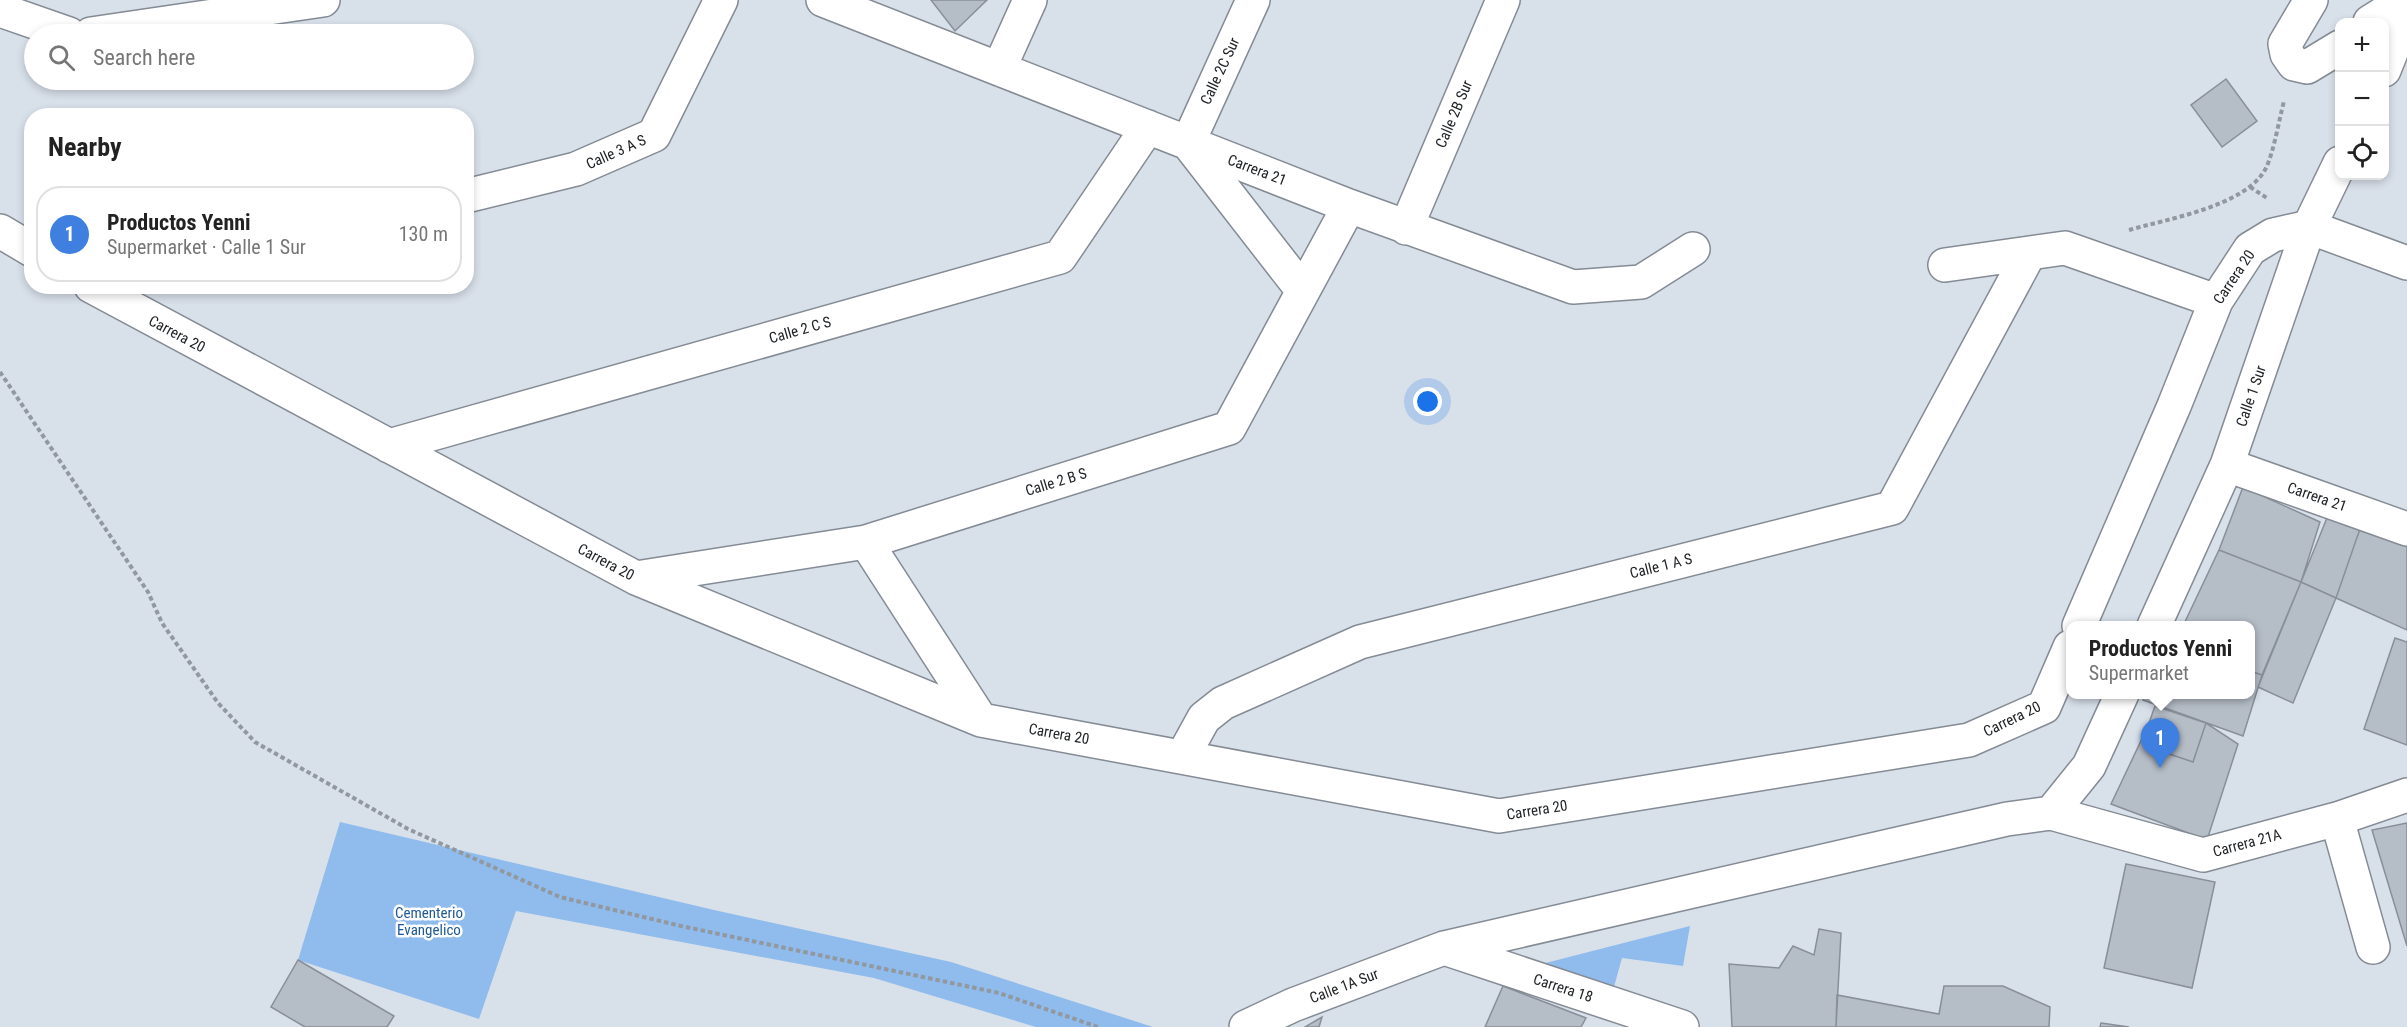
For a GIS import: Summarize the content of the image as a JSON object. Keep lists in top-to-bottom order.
{
  "streets": {
    "street": [
      "Calle 2C Sur",
      "Calle 2B Sur",
      "Calle 3 A S",
      "Carrera 21",
      "Carrera 20",
      "Calle 2 C S",
      "Calle 1 Sur",
      "Calle 2 B S",
      "Calle 1 A S",
      "Carrera 21A",
      "Calle 1A Sur",
      "Carrera 18"
    ]
  },
  "crossings": [
    ["Calle 2C Sur", "Carrera 21"],
    ["Calle 2B Sur", "Carrera 21"],
    ["Carrera 21", "Calle 2 C S"],
    ["Carrera 21", "Calle 1 Sur"],
    ["Carrera 21", "Calle 2 B S"],
    ["Carrera 20", "Calle 2 C S"],
    ["Carrera 20", "Calle 1 Sur"],
    ["Carrera 20", "Calle 2 B S"],
    ["Carrera 20", "Calle 1 A S"],
    ["Calle 1A Sur", "Carrera 18"]
  ],
  "parks": ["Cementerio Evangelico"],
  "page": {
    "map_buttons": ["+", "−"],
    "search": "Search here",
    "heading": "Nearby",
    "list": [
      {
        "mark": "1",
        "name": "Productos Yenni",
        "note": "Supermarket · Calle 1 Sur",
        "value": "130 m"
      }
    ],
    "popup": ["Productos Yenni", "Supermarket"],
    "pins": "1"
  }
}
